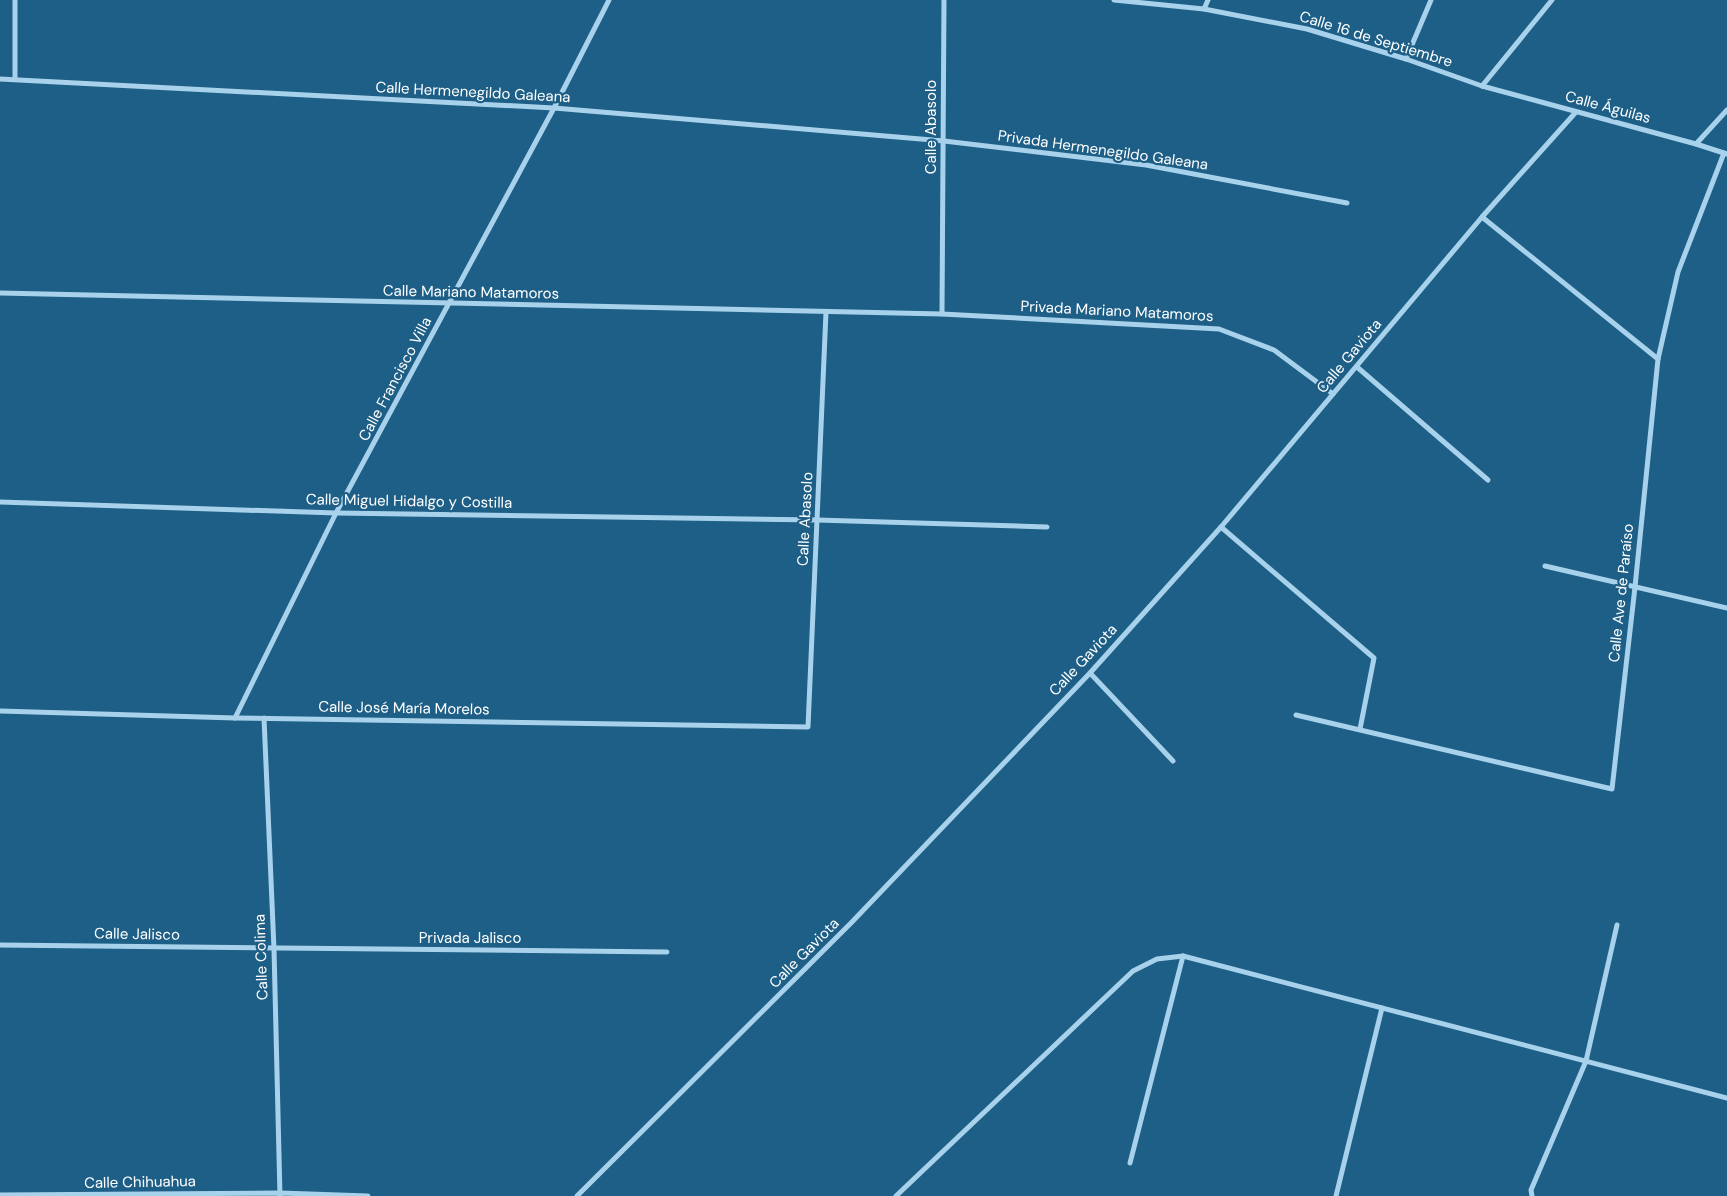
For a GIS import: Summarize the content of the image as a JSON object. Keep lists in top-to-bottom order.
{
  "streets": {
    "street": [
      "Calle 16 de Septiembre",
      "Calle Hermenegildo Galeana",
      "Calle Águilas",
      "Calle Abasolo",
      "Privada Hermenegildo Galeana",
      "Calle Mariano Matamoros",
      "Privada Mariano Matamoros",
      "Calle Gaviota",
      "Calle Francisco Villa",
      "Calle Miguel Hidalgo y Costilla",
      "Calle Ave de Paraíso",
      "Calle José María Morelos",
      "Calle Jalisco",
      "Privada Jalisco",
      "Calle Colima",
      "Calle Chihuahua"
    ]
  },
  "crossings": [
    ["Calle 16 de Septiembre", "Calle Águilas"],
    ["Calle Hermenegildo Galeana", "Calle Abasolo"],
    ["Calle Hermenegildo Galeana", "Privada Hermenegildo Galeana"],
    ["Calle Hermenegildo Galeana", "Calle Francisco Villa"],
    ["Calle Águilas", "Calle Gaviota"],
    ["Calle Águilas", "Calle Ave de Paraíso"],
    ["Calle Abasolo", "Privada Hermenegildo Galeana"],
    ["Calle Abasolo", "Calle Mariano Matamoros"],
    ["Calle Abasolo", "Privada Mariano Matamoros"],
    ["Calle Abasolo", "Calle Miguel Hidalgo y Costilla"],
    ["Calle Abasolo", "Calle José María Morelos"],
    ["Calle Mariano Matamoros", "Privada Mariano Matamoros"],
    ["Calle Mariano Matamoros", "Calle Francisco Villa"],
    ["Privada Mariano Matamoros", "Calle Gaviota"],
    ["Calle Francisco Villa", "Calle Miguel Hidalgo y Costilla"],
    ["Calle Francisco Villa", "Calle José María Morelos"],
    ["Calle José María Morelos", "Calle Colima"],
    ["Calle Jalisco", "Privada Jalisco"],
    ["Calle Jalisco", "Calle Colima"],
    ["Privada Jalisco", "Calle Colima"],
    ["Calle Colima", "Calle Chihuahua"]
  ]
}
